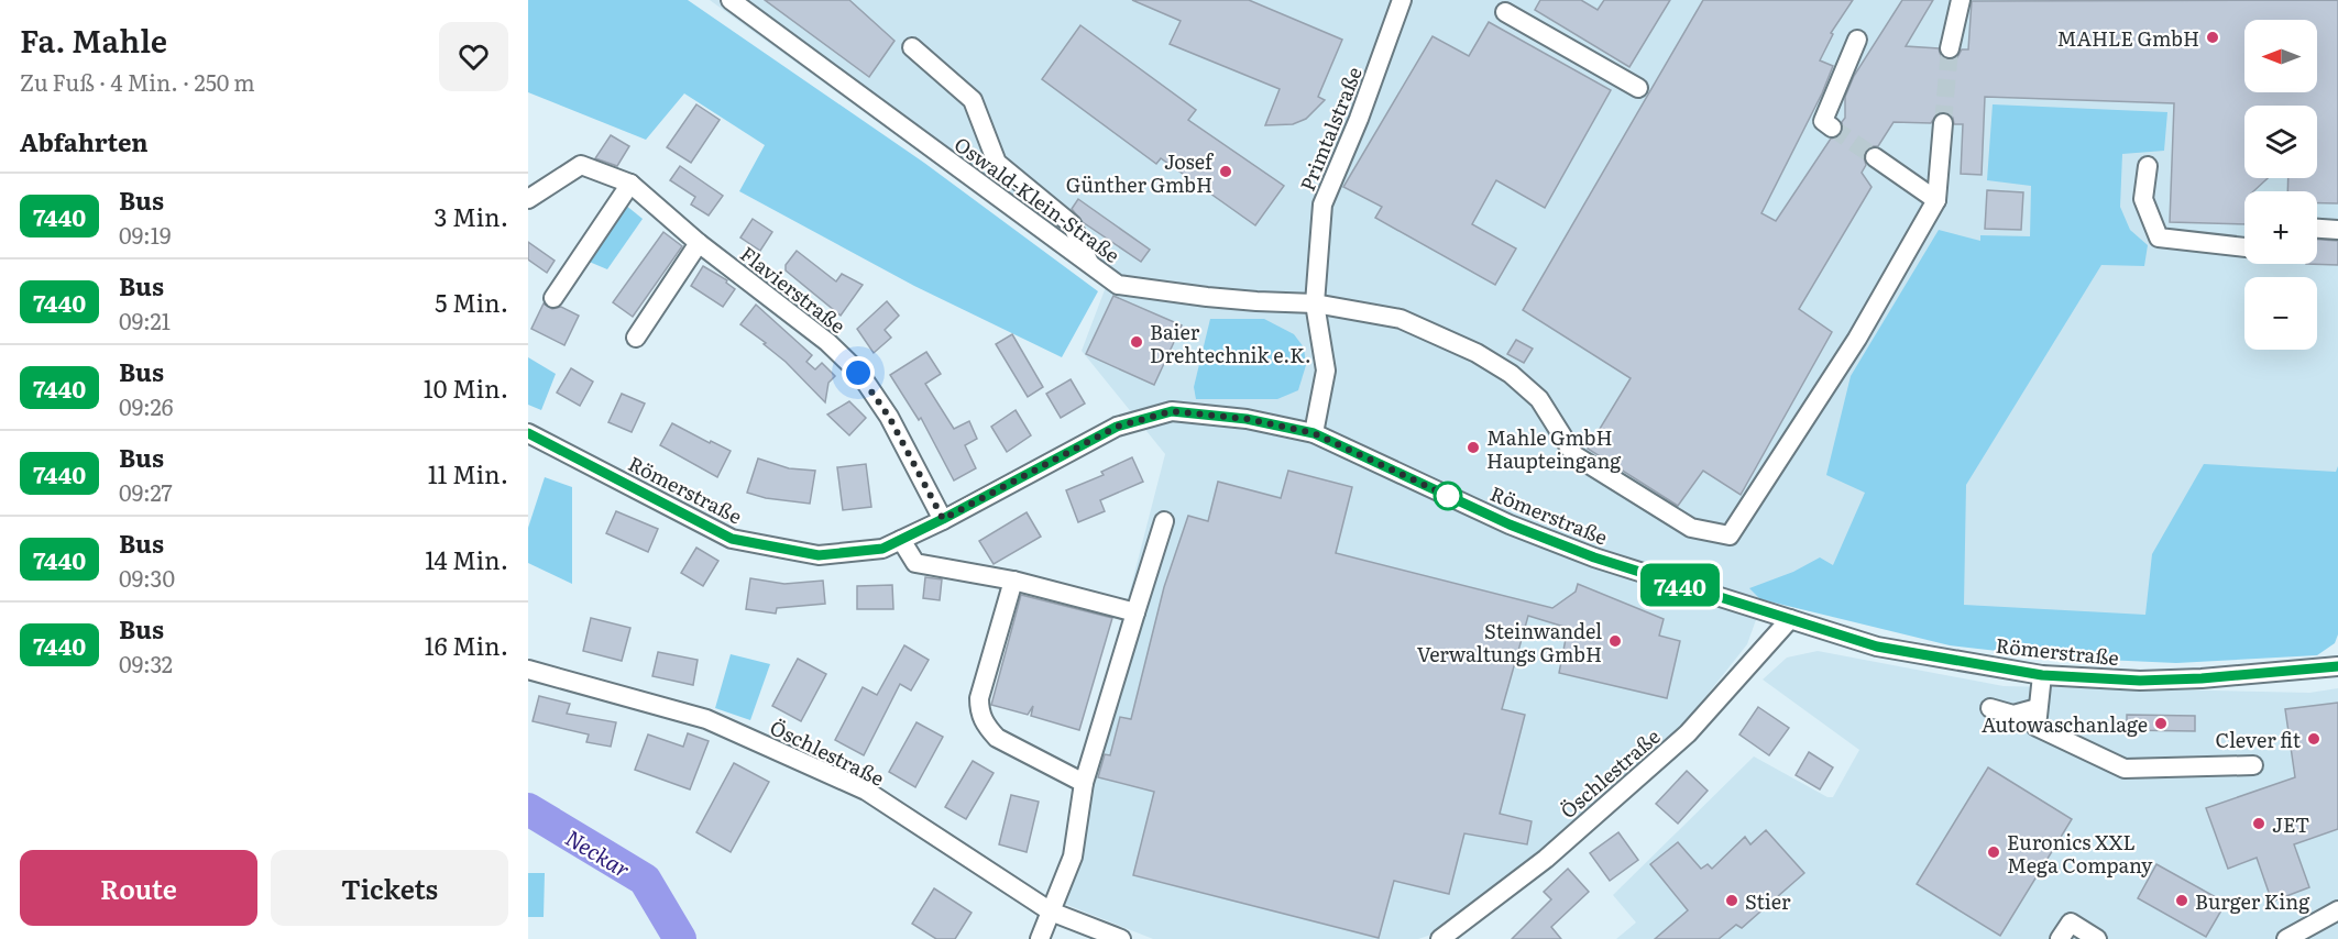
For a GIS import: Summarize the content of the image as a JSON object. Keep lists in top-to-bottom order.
{
  "streets": {
    "street": [
      "Primtalstraße",
      "Oswald-Klein-Straße",
      "Flavierstraße",
      "Römerstraße",
      "Öschlestraße"
    ]
  },
  "crossings": [
    ["Primtalstraße", "Oswald-Klein-Straße"],
    ["Primtalstraße", "Römerstraße"],
    ["Flavierstraße", "Römerstraße"],
    ["Römerstraße", "Öschlestraße"]
  ],
  "water": ["Neckar"],
  "places": [
    "MAHLE GmbH",
    "Josef Günther GmbH",
    "Baier Drehtechnik e.K.",
    "Mahle GmbH Haupteingang",
    "Steinwandel Verwaltungs GmbH",
    "Autowaschanlage",
    "Clever fit",
    "JET",
    "Euronics XXL Mega Company",
    "Stier",
    "Burger King"
  ],
  "lines": ["bus line 7440"],
  "north": "left",
  "page": {
    "heading": [
      ["Fa. Mahle", "Zu Fuß · 4 Min. · 250 m"],
      "Abfahrten"
    ],
    "on_map": "7440",
    "map_buttons": ["+", "−"],
    "list": [
      {
        "mark": "7440",
        "name": "Bus",
        "note": "09:19",
        "value": "3 Min."
      },
      {
        "mark": "7440",
        "name": "Bus",
        "note": "09:21",
        "value": "5 Min."
      },
      {
        "mark": "7440",
        "name": "Bus",
        "note": "09:26",
        "value": "10 Min."
      },
      {
        "mark": "7440",
        "name": "Bus",
        "note": "09:27",
        "value": "11 Min."
      },
      {
        "mark": "7440",
        "name": "Bus",
        "note": "09:30",
        "value": "14 Min."
      },
      {
        "mark": "7440",
        "name": "Bus",
        "note": "09:32",
        "value": "16 Min."
      }
    ],
    "buttons": ["Route", "Tickets"]
  }
}
